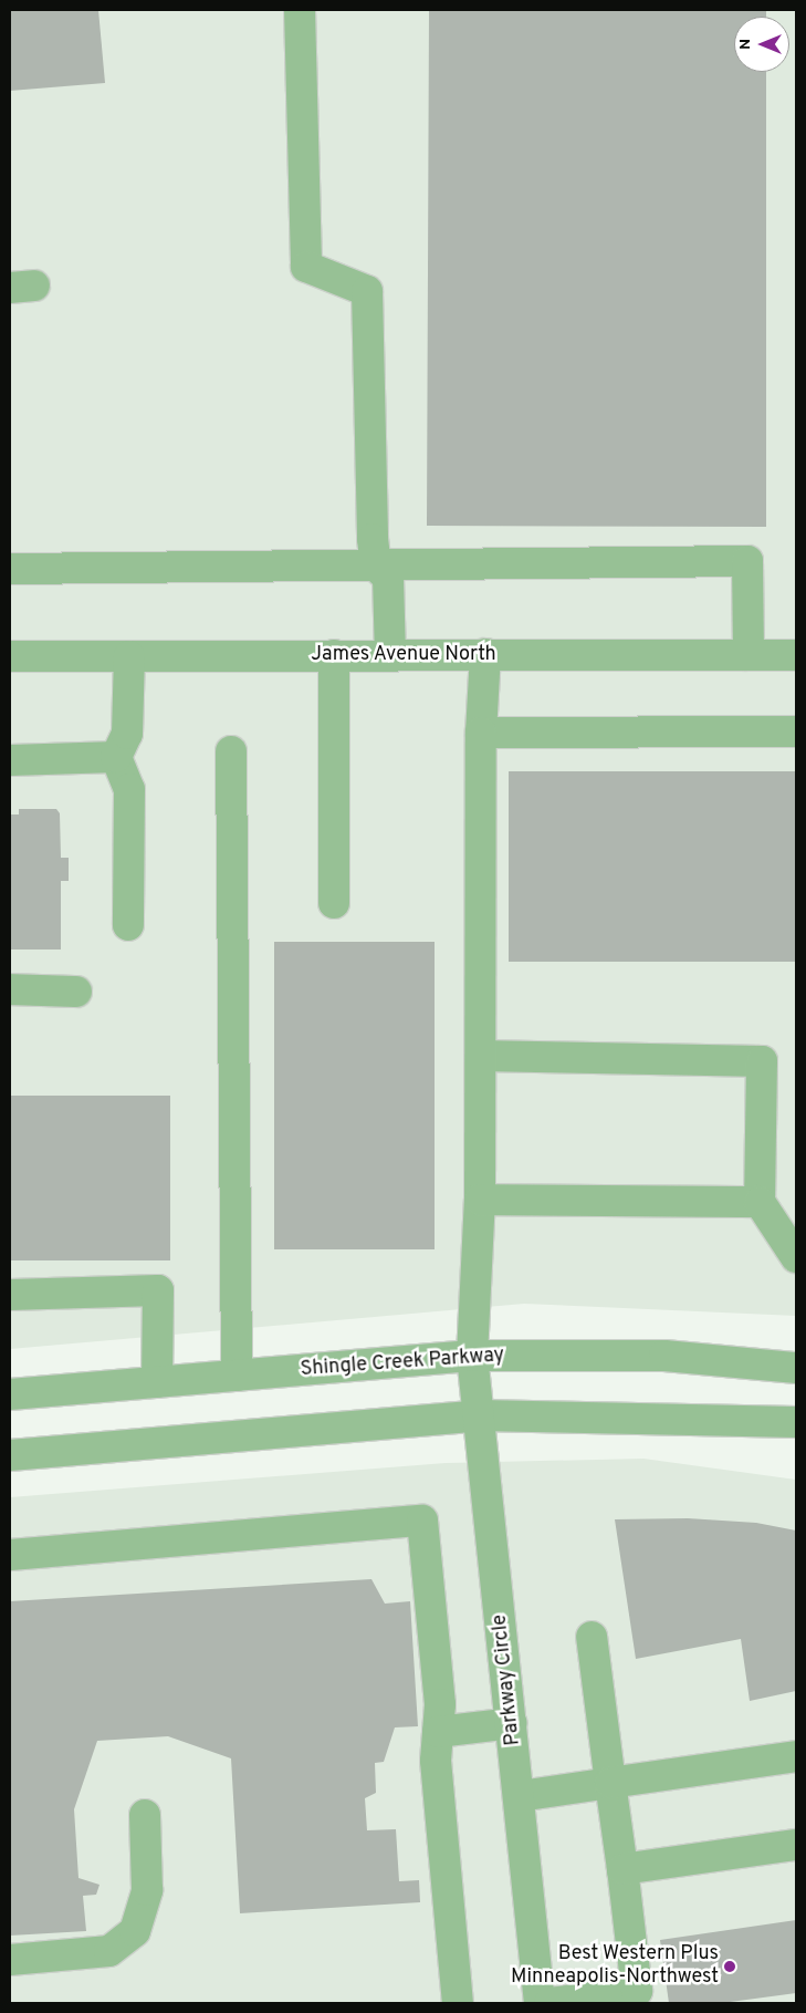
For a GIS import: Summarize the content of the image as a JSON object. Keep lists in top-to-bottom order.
{
  "streets": {
    "street": ["James Avenue North", "Shingle Creek Parkway", "Parkway Circle"]
  },
  "crossings": [
    ["James Avenue North", "Parkway Circle"],
    ["Shingle Creek Parkway", "Parkway Circle"]
  ],
  "places": ["Best Western Plus Minneapolis-Northwest"],
  "north": "left"
}
